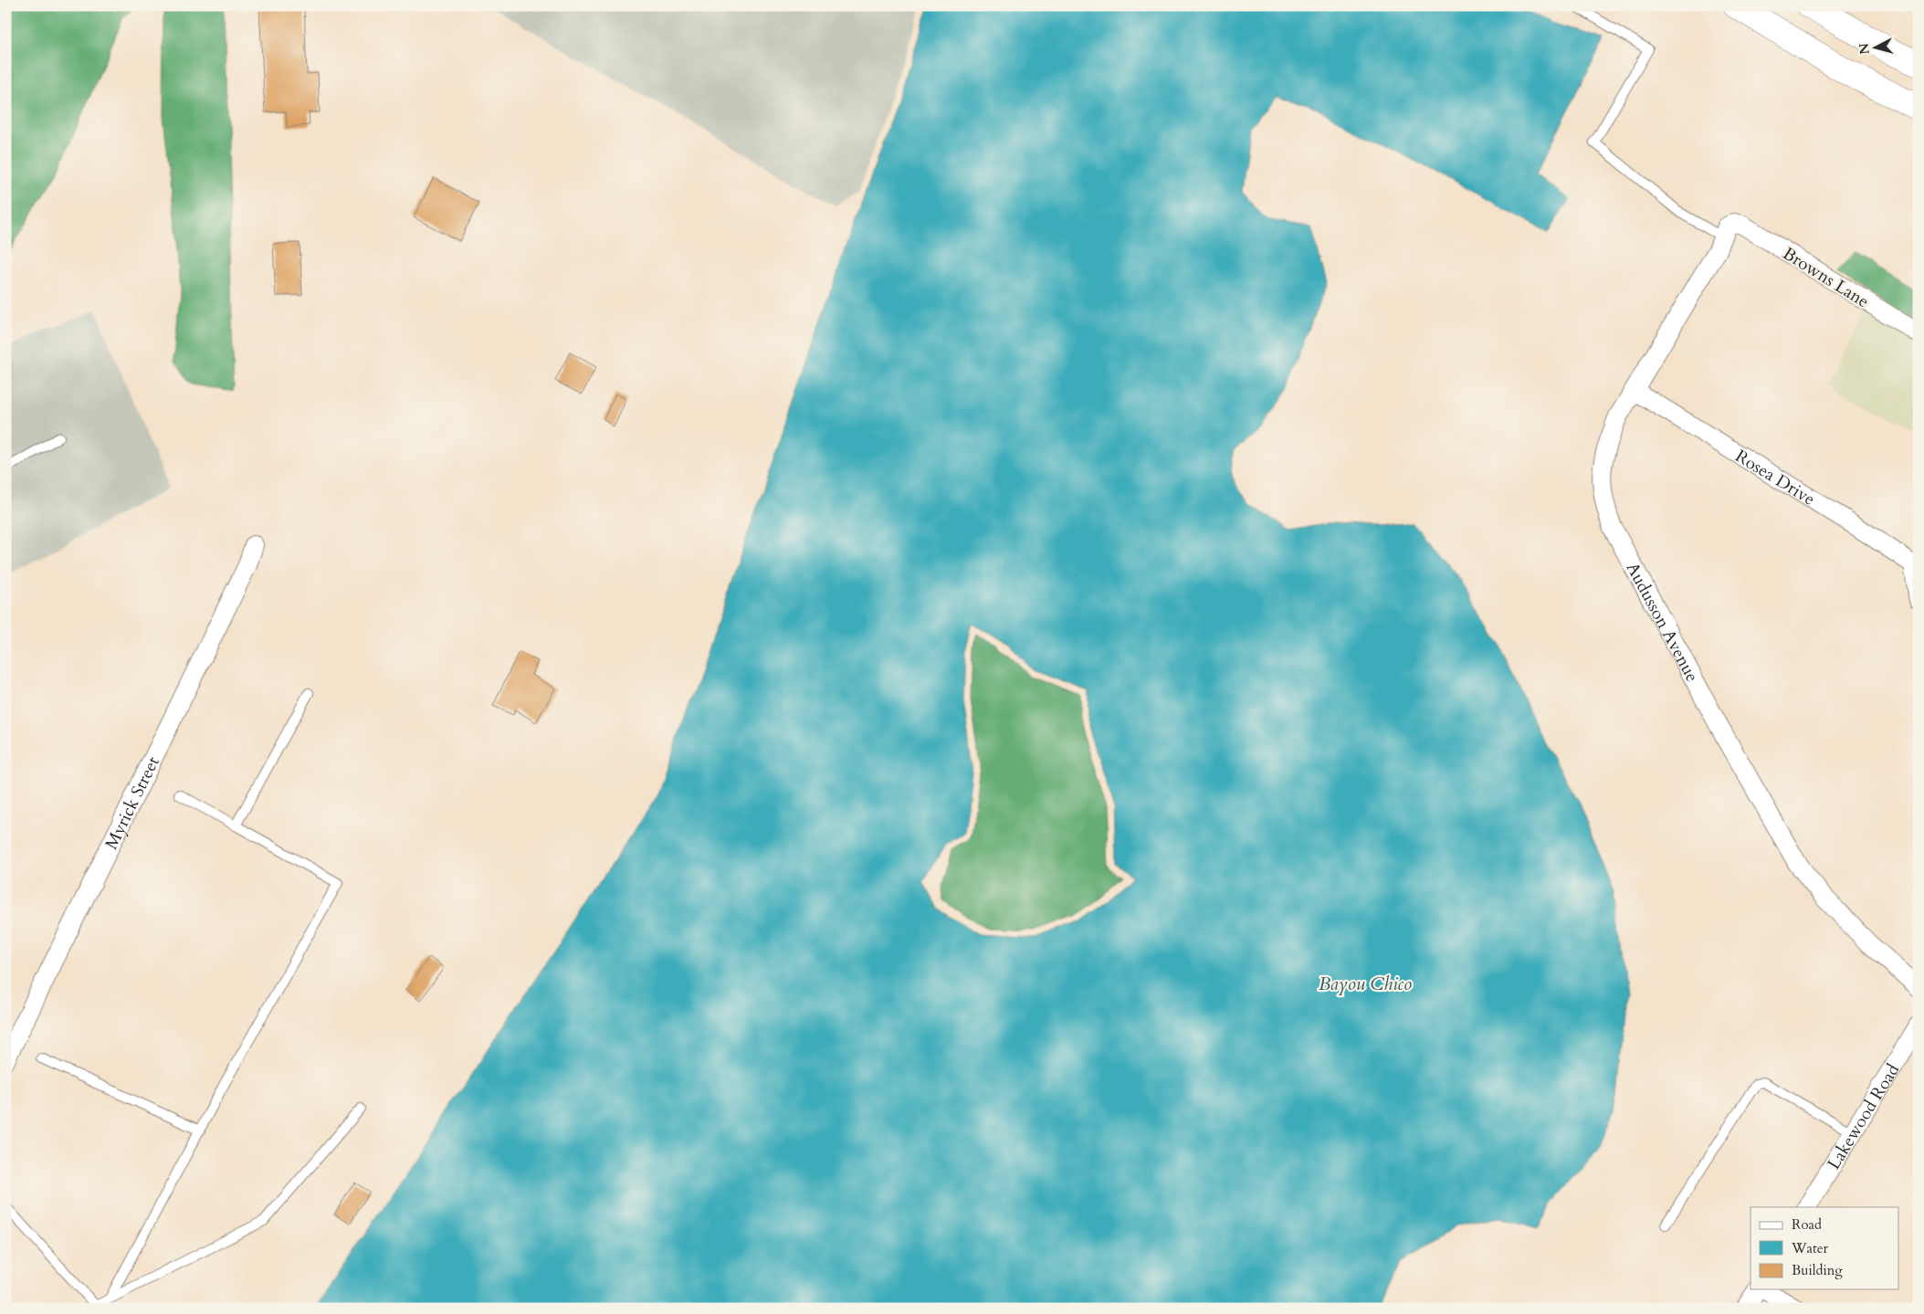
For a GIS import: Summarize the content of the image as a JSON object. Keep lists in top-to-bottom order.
{
  "streets": {
    "street": [
      "Browns Lane",
      "Rosea Drive",
      "Audusson Avenue",
      "Myrick Street",
      "Lakewood Road"
    ]
  },
  "crossings": [
    ["Browns Lane", "Audusson Avenue"],
    ["Rosea Drive", "Audusson Avenue"]
  ],
  "water": ["Bayou Chico"],
  "legend": ["Road", "Water", "Building"],
  "north": "left"
}
